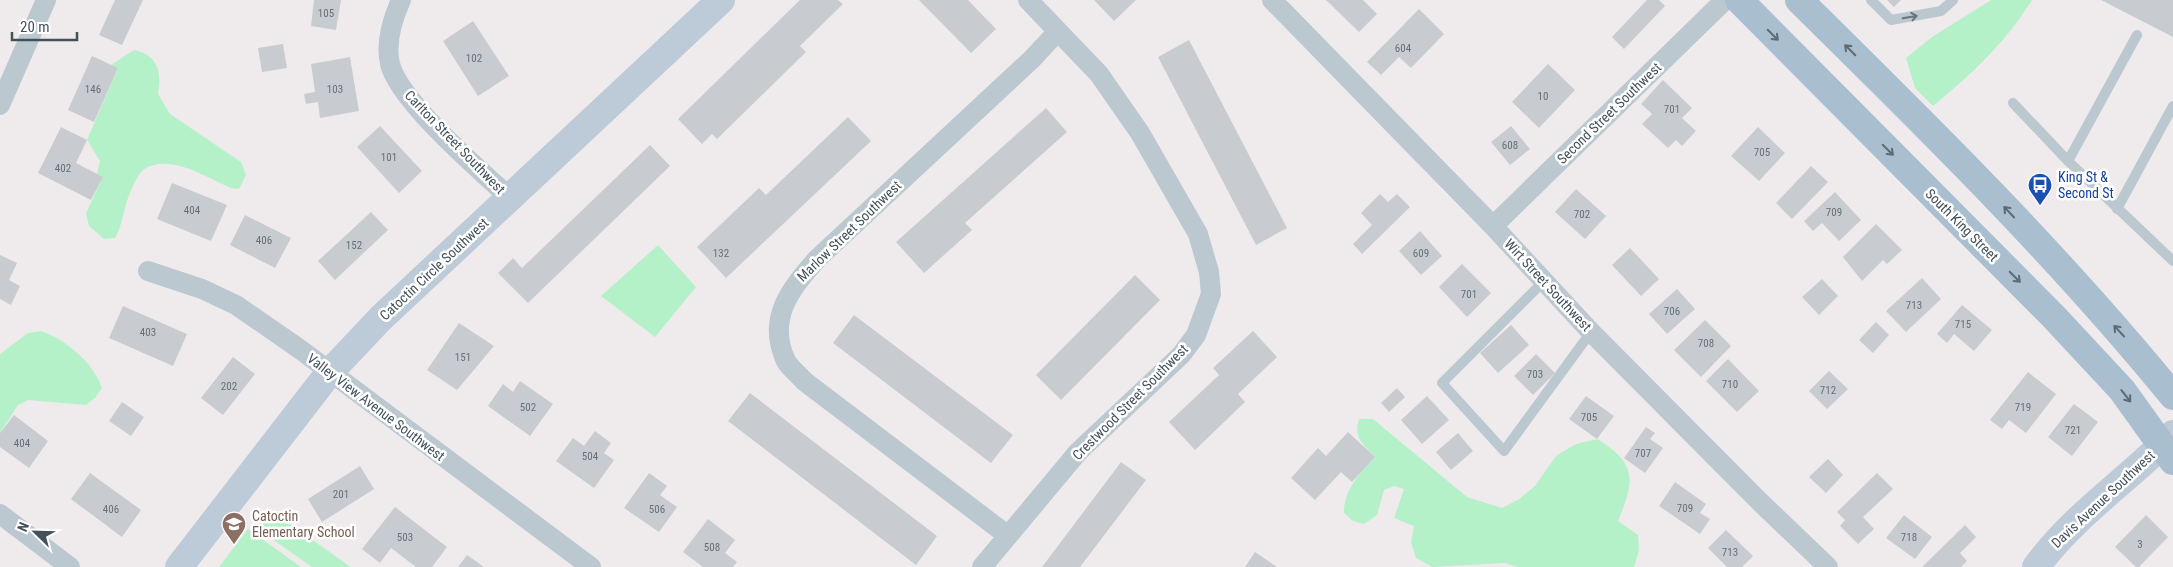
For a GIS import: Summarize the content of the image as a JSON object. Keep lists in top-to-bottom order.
{
  "streets": {
    "main road": ["South King Street", "Catoctin Circle Southwest", "Davis Avenue Southwest"],
    "street": [
      "Second Street Southwest",
      "Carlton Street Southwest",
      "Marlow Street Southwest",
      "Wirt Street Southwest",
      "Crestwood Street Southwest",
      "Valley View Avenue Southwest"
    ]
  },
  "crossings": [
    ["Second Street Southwest", "Wirt Street Southwest"],
    ["Carlton Street Southwest", "Catoctin Circle Southwest"],
    ["South King Street", "Davis Avenue Southwest"],
    ["Marlow Street Southwest", "Crestwood Street Southwest"],
    ["Catoctin Circle Southwest", "Valley View Avenue Southwest"]
  ],
  "places": {
    "bus stop": ["King St & Second St"],
    "school or university": ["Catoctin Elementary School"]
  },
  "house_numbers": [
    "105",
    "604",
    "102",
    "146",
    "103",
    "10",
    "701",
    "608",
    "705",
    "101",
    "402",
    "404",
    "709",
    "702",
    "406",
    "152",
    "132",
    "609",
    "701",
    "713",
    "706",
    "715",
    "403",
    "708",
    "151",
    "703",
    "710",
    "202",
    "712",
    "502",
    "719",
    "705",
    "721",
    "404",
    "707",
    "504",
    "201",
    "709",
    "406",
    "506",
    "503",
    "718",
    "3",
    "508",
    "713"
  ],
  "scale_bar": "20 m",
  "north": "top left"
}
